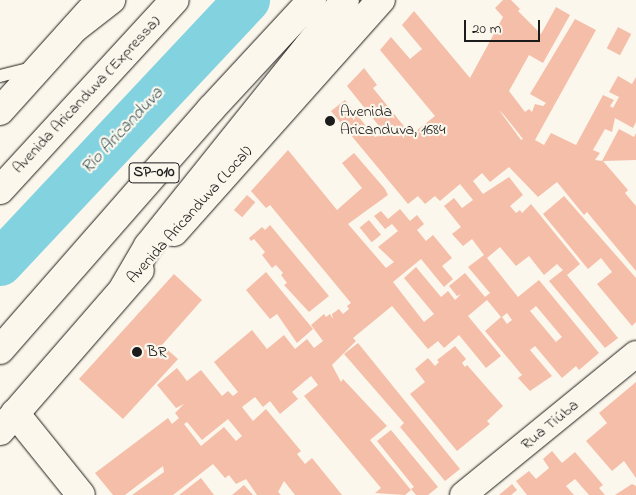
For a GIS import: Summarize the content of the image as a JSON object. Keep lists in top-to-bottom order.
{
  "streets": {
    "main road": ["Avenida Aricanduva (Expressa)", "SP-010", "Avenida Aricanduva (Local)"],
    "street": ["Rua Tiúba"]
  },
  "water": ["Rio Aricanduva"],
  "places": ["Avenida Aricanduva, 1684", "BR"],
  "scale_bar": "20 m"
}
